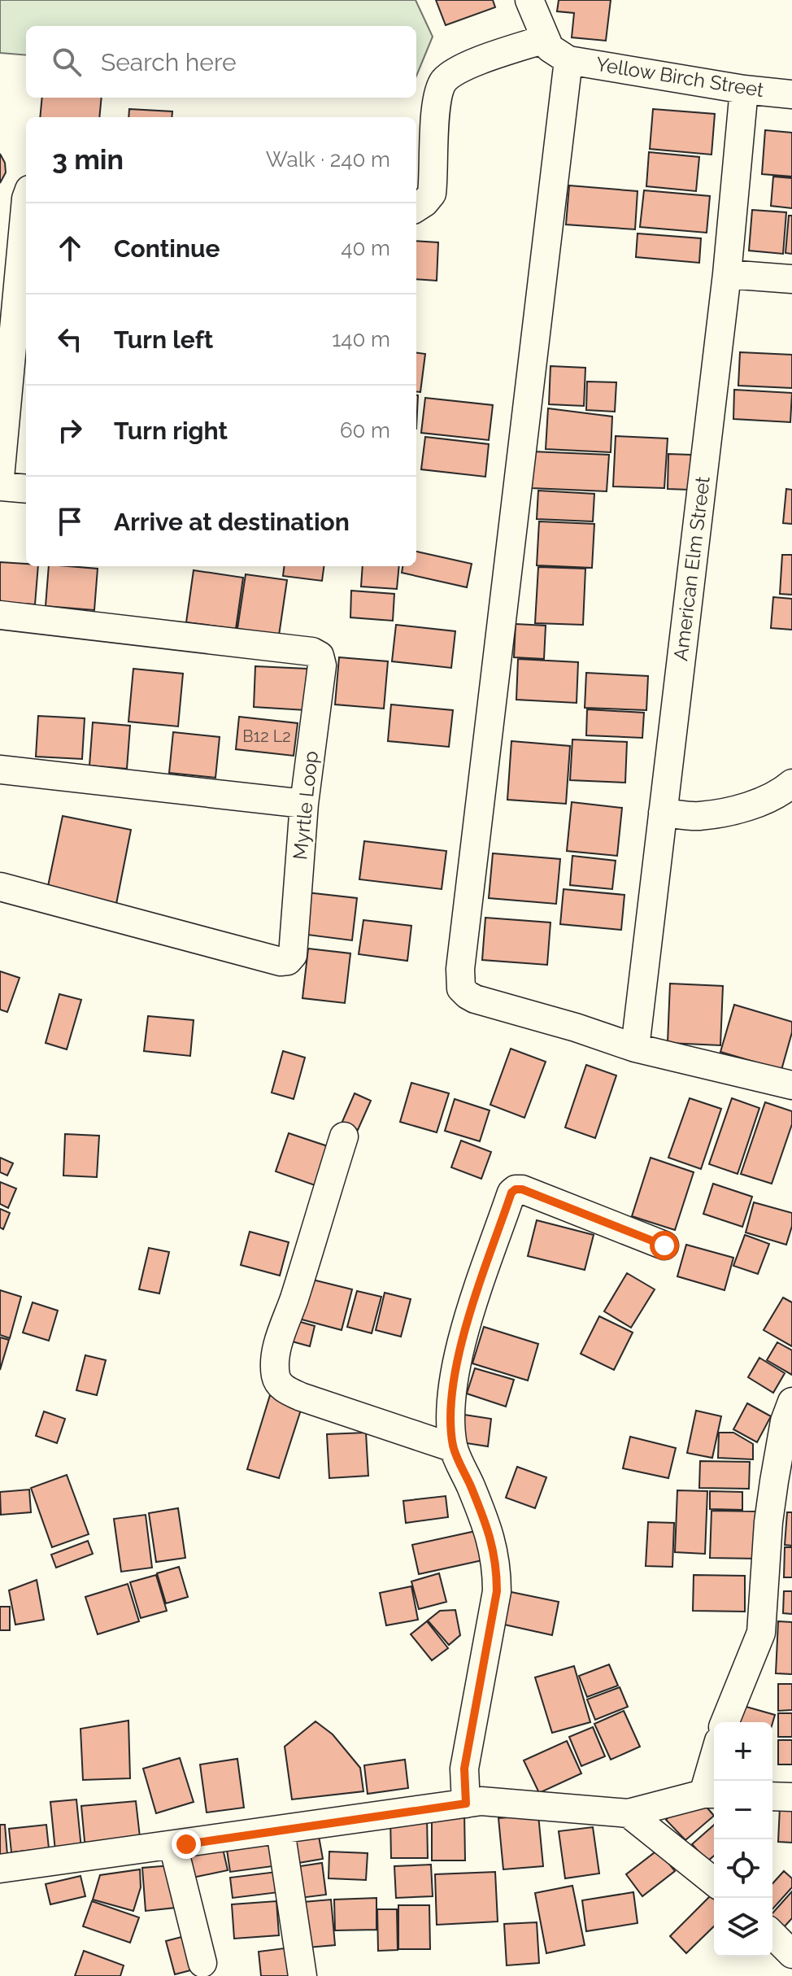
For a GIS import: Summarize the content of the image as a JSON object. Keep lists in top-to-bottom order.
{
  "streets": {
    "street": ["Yellow Birch Street", "American Elm Street", "Myrtle Loop"]
  },
  "crossings": [
    ["Yellow Birch Street", "American Elm Street"]
  ],
  "house_numbers": ["B12 L2"],
  "page": {
    "search": "Search here",
    "heading": ["3 min", "Walk · 240 m"],
    "list": [
      ["Continue", "40 m"],
      ["Turn left", "140 m"],
      ["Turn right", "60 m"],
      "Arrive at destination"
    ],
    "map_buttons": ["+", "−"]
  }
}
